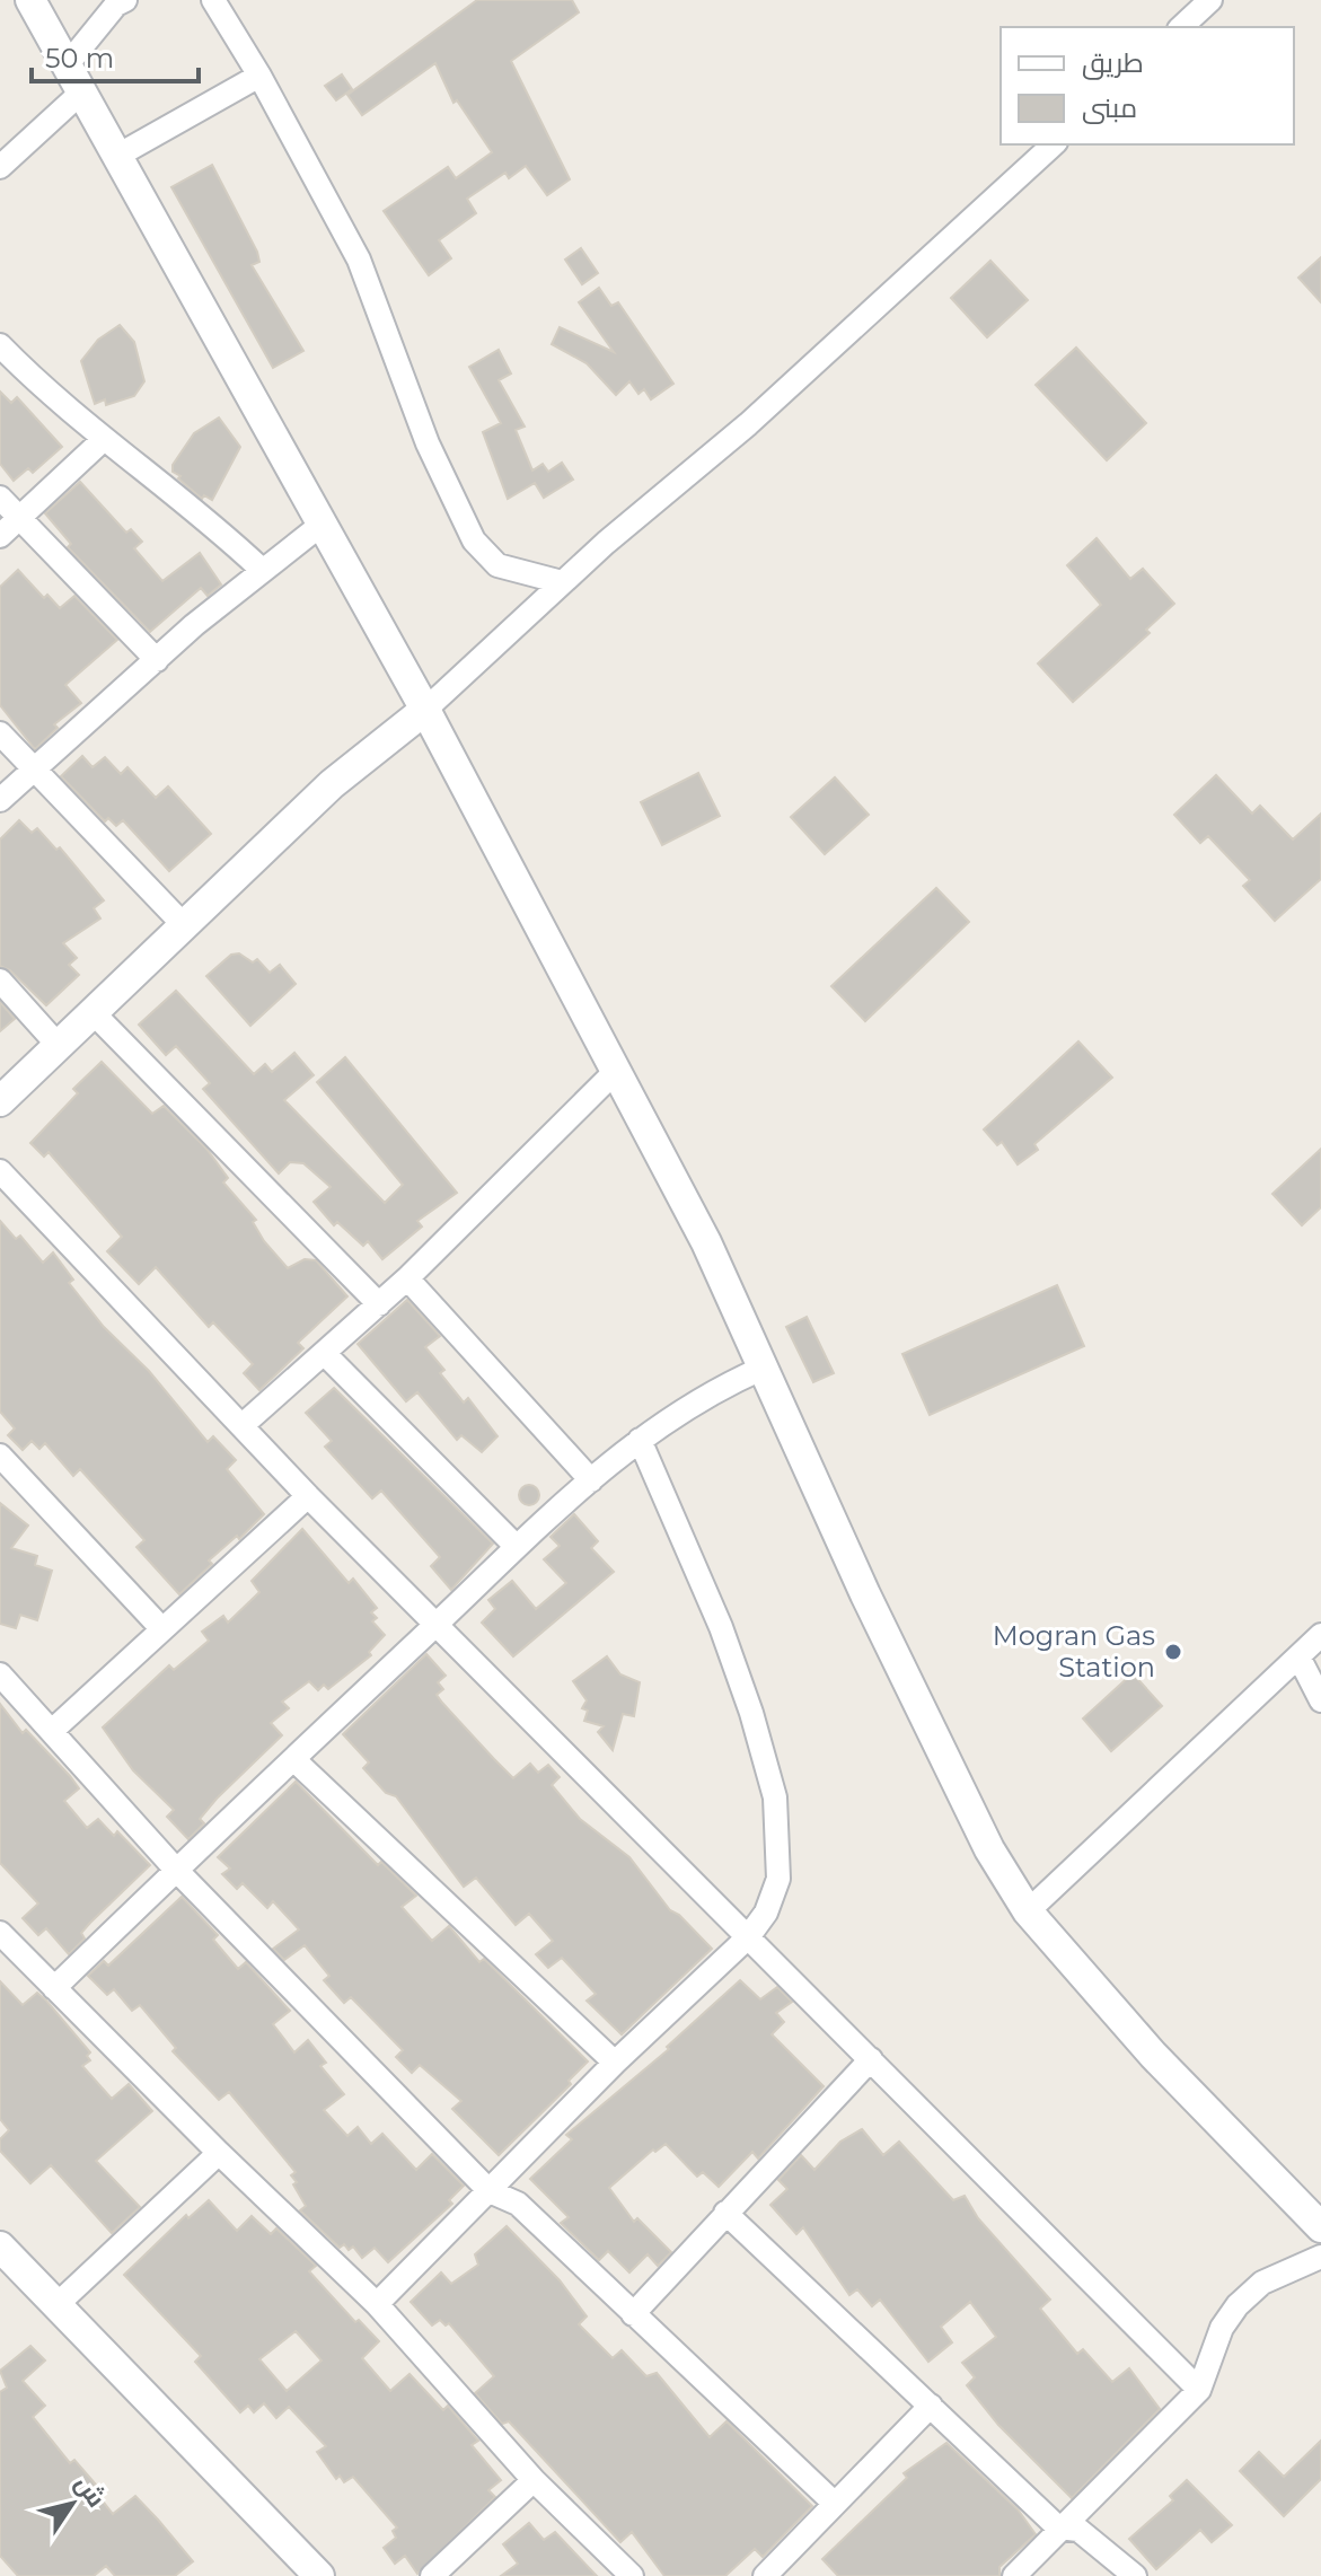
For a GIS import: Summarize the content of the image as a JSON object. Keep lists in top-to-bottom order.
{
  "places": ["Mogran Gas Station"],
  "legend": ["طريق", "مبنى"],
  "scale_bar": "50 m",
  "north": "top right"
}
